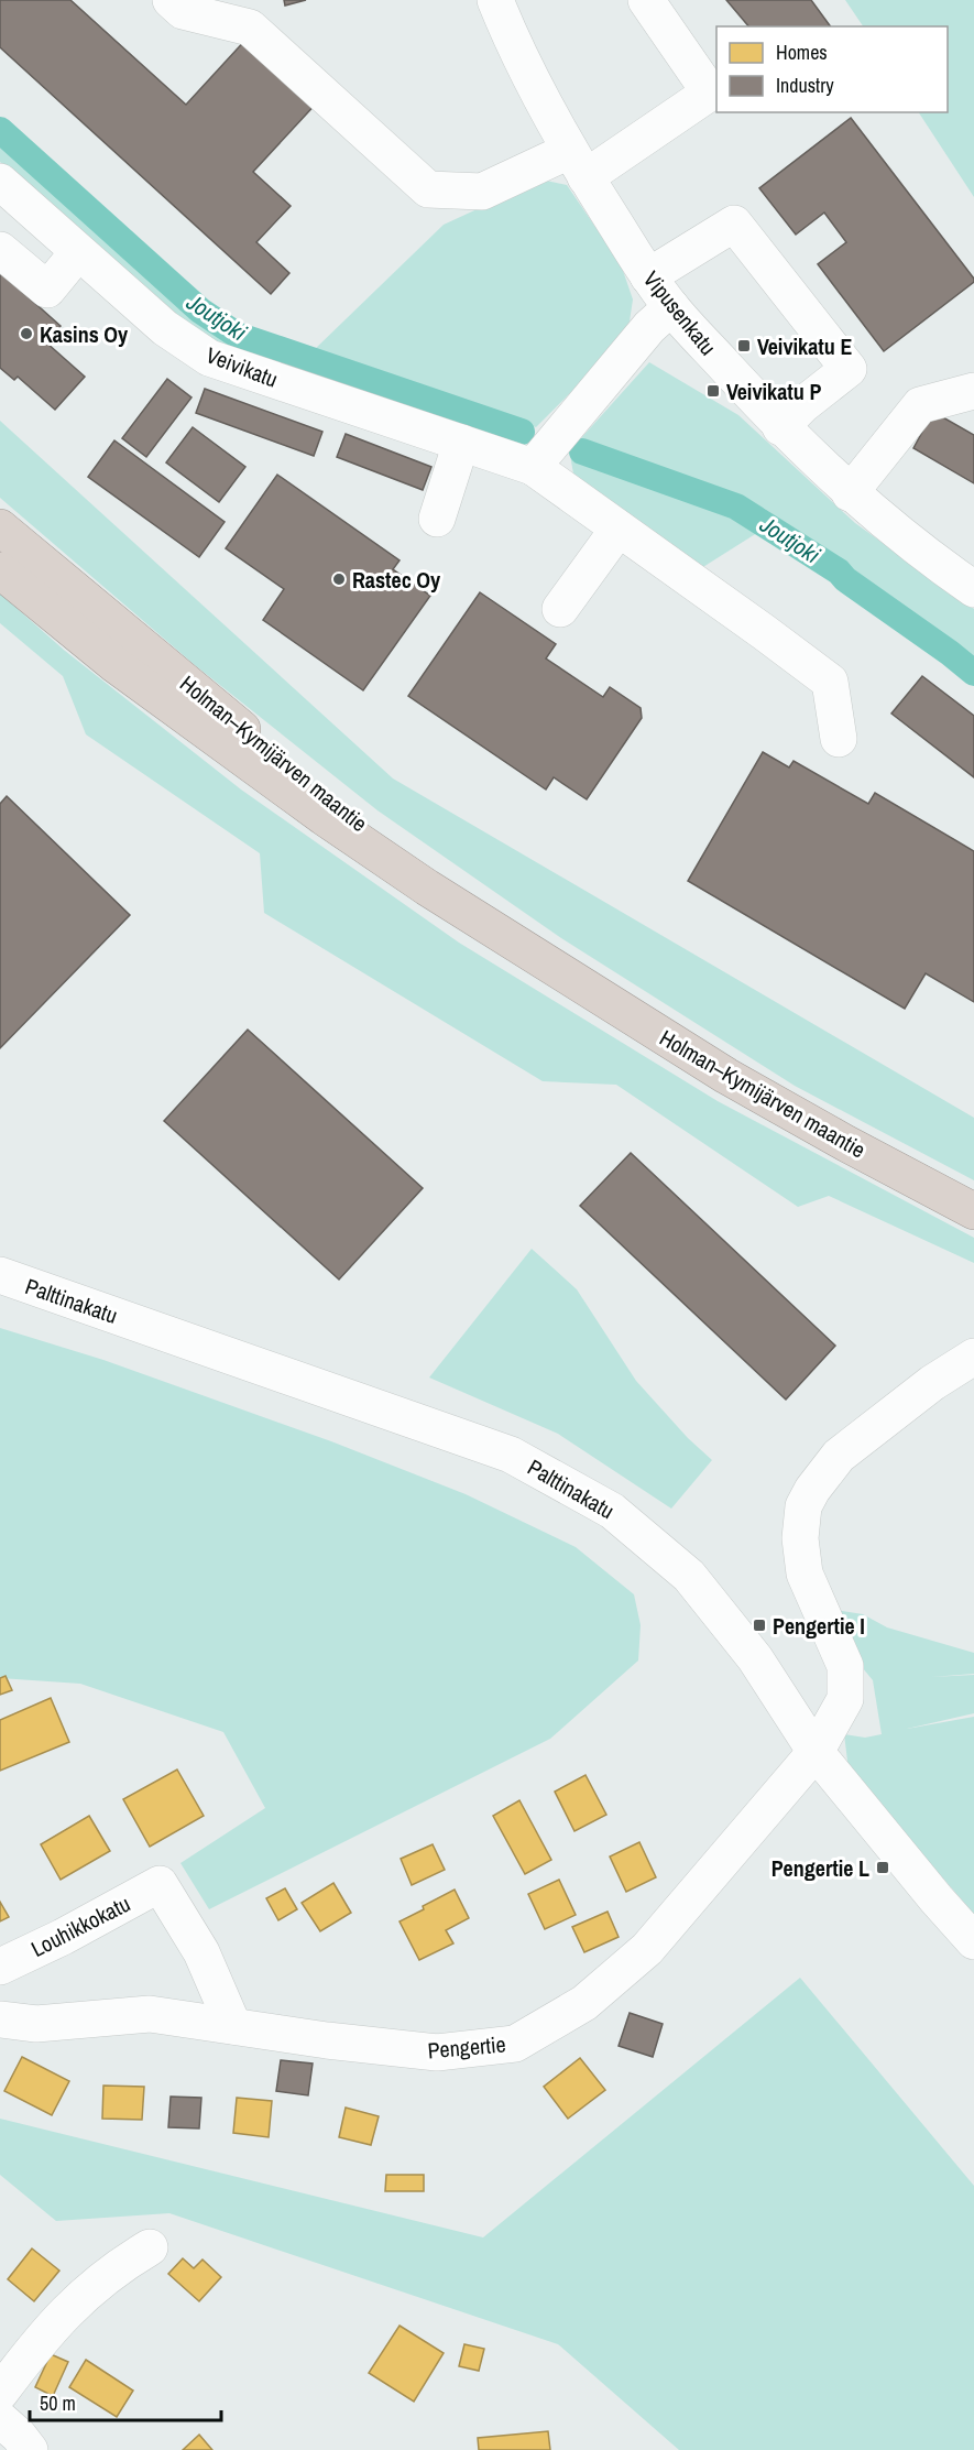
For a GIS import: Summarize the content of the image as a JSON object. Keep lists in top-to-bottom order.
{
  "streets": {
    "highway": ["Holman–Kymijärven maantie"],
    "street": [
      "Vipusenkatu",
      "Veivikatu",
      "Palttinakatu",
      "Louhikkokatu",
      "Pengertie"
    ]
  },
  "crossings": [
    ["Palttinakatu", "Pengertie"],
    ["Louhikkokatu", "Pengertie"]
  ],
  "water": ["Joutjoki"],
  "places": {
    "other": ["Kasins Oy", "Rastec Oy"],
    "transit": [
      "Veivikatu E",
      "Veivikatu P",
      "Pengertie I",
      "Pengertie L"
    ]
  },
  "legend": ["Homes", "Industry"],
  "scale_bar": "50 m"
}
